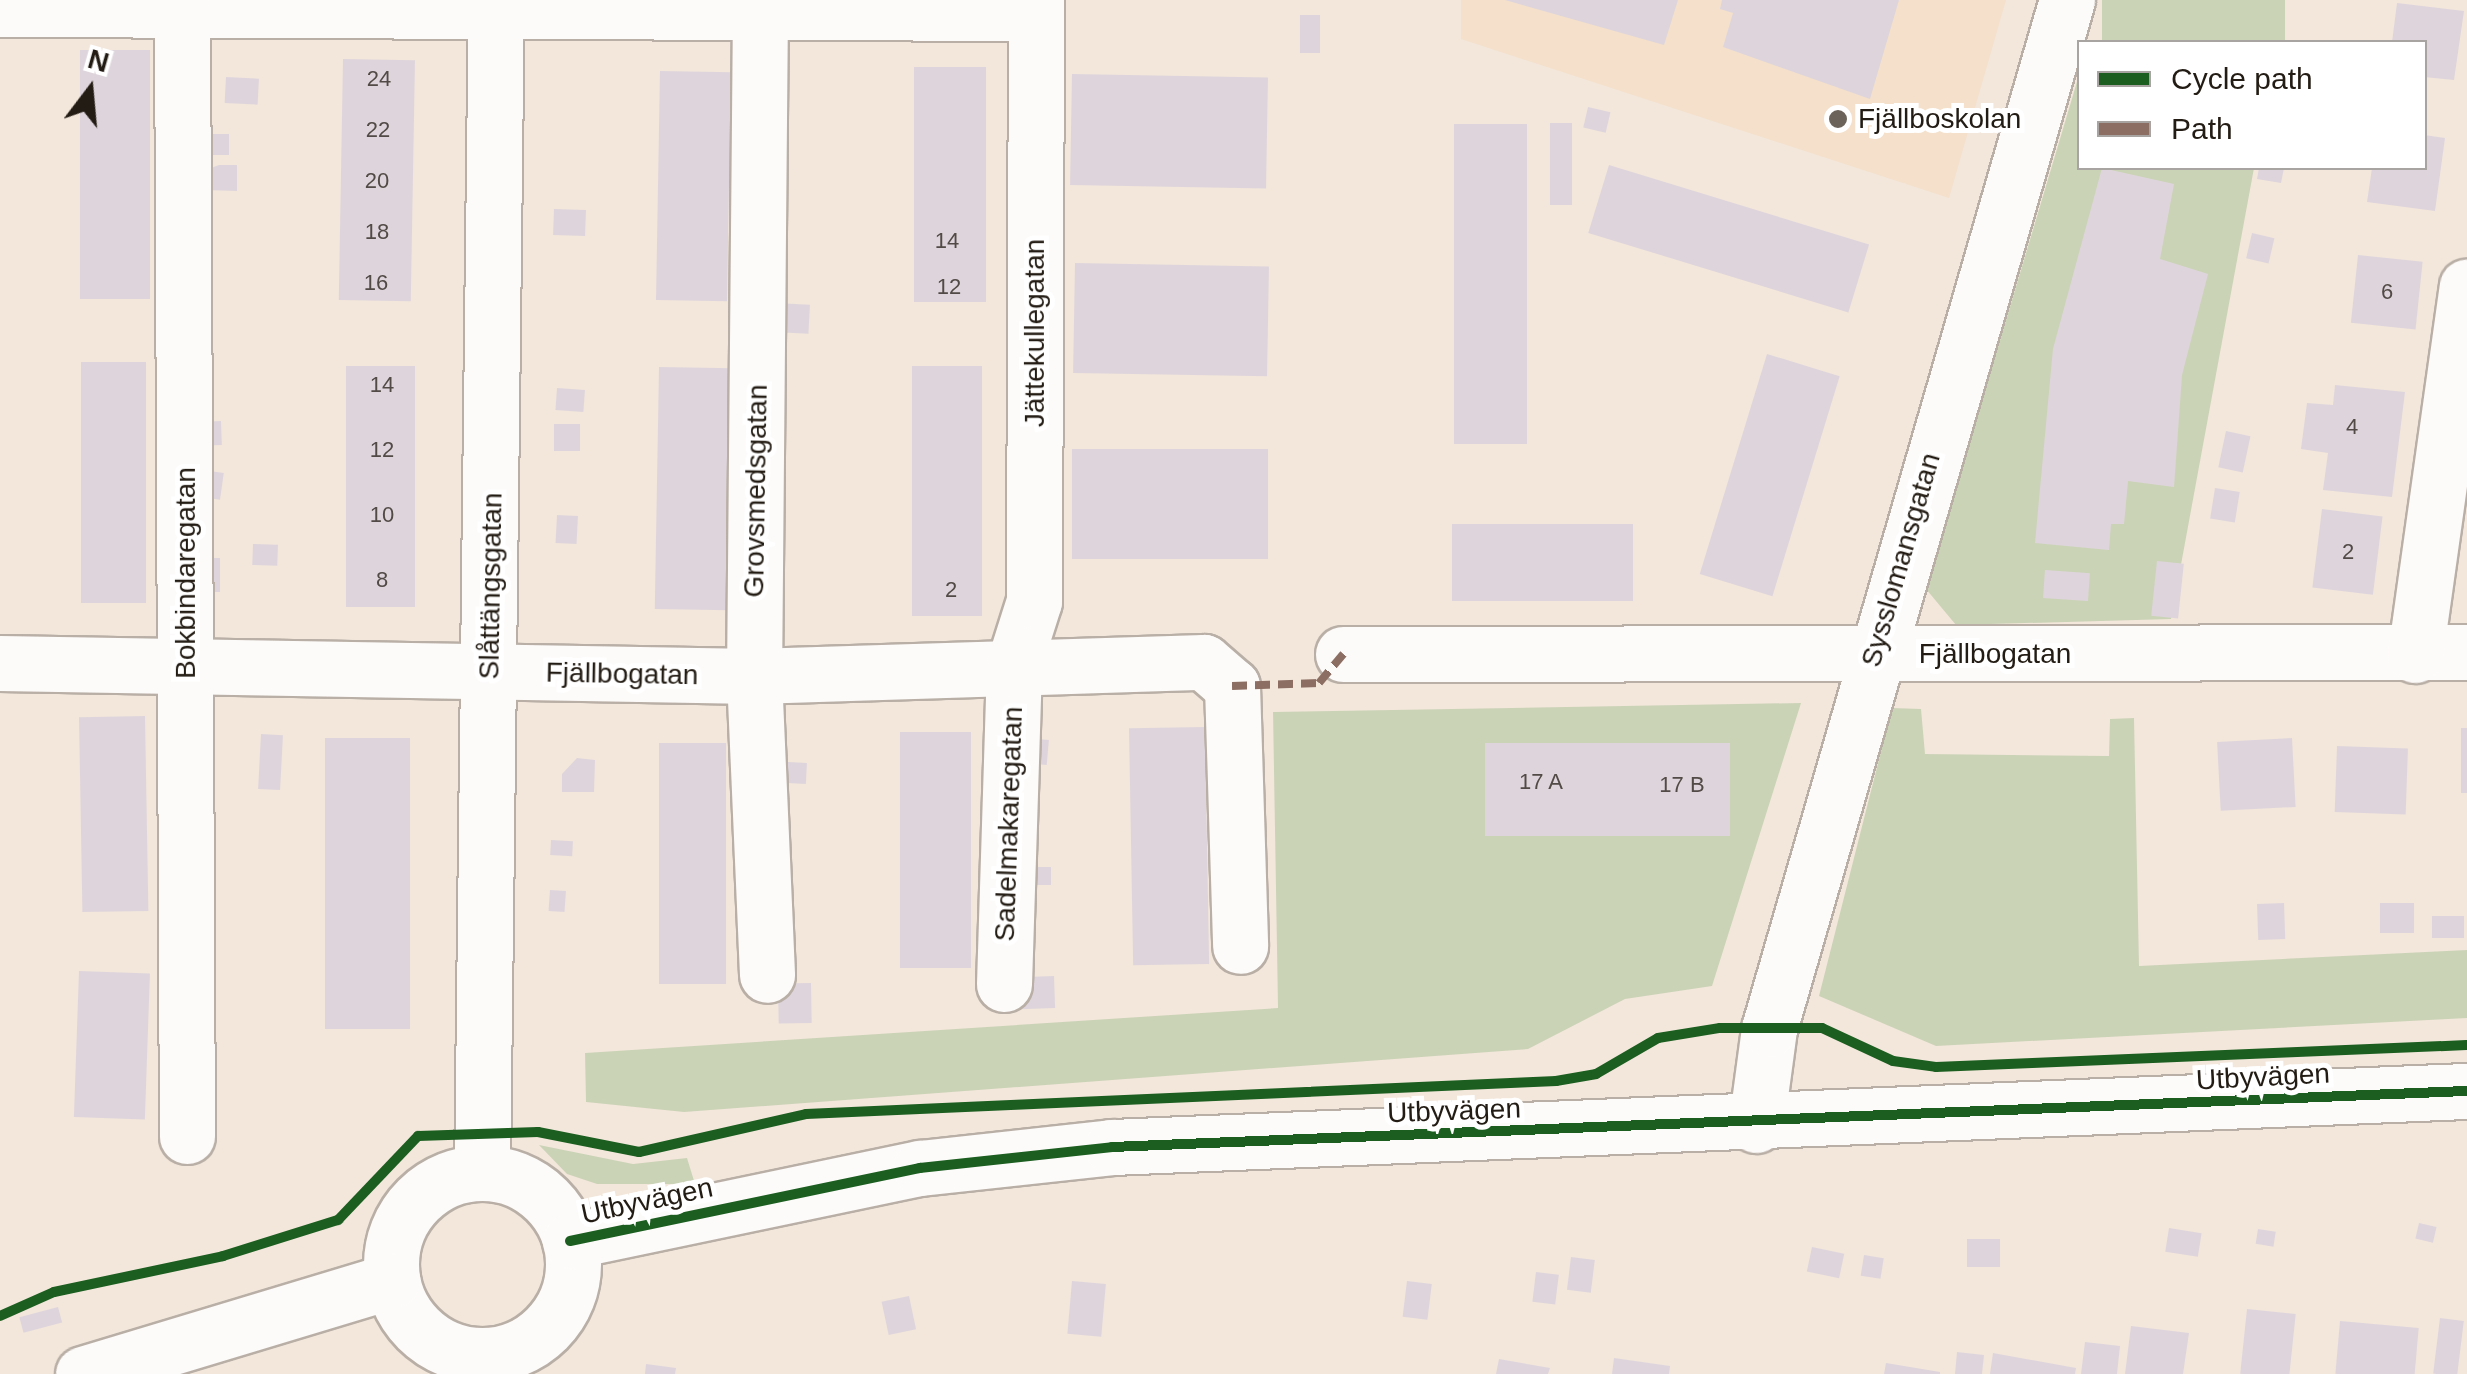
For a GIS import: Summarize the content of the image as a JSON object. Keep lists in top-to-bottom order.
{
  "streets": {
    "street": [
      "Jättekullegatan",
      "Grovsmedsgatan",
      "Sysslomansgatan",
      "Bokbindaregatan",
      "Slåttängsgatan",
      "Fjällbogatan",
      "Sadelmakaregatan",
      "Utbyvägen"
    ]
  },
  "crossings": [
    ["Jättekullegatan", "Fjällbogatan"],
    ["Jättekullegatan", "Sadelmakaregatan"],
    ["Grovsmedsgatan", "Fjällbogatan"],
    ["Sysslomansgatan", "Fjällbogatan"],
    ["Sysslomansgatan", "Utbyvägen"],
    ["Bokbindaregatan", "Fjällbogatan"],
    ["Slåttängsgatan", "Fjällbogatan"],
    ["Slåttängsgatan", "Utbyvägen"],
    ["Fjällbogatan", "Sadelmakaregatan"]
  ],
  "places": ["Fjällboskolan"],
  "house_numbers": [
    "24",
    "22",
    "20",
    "18",
    "14",
    "16",
    "12",
    "6",
    "14",
    "4",
    "12",
    "10",
    "2",
    "8",
    "2",
    "17 A",
    "17 B"
  ],
  "legend": ["Cycle path", "Path"],
  "north": "top"
}
